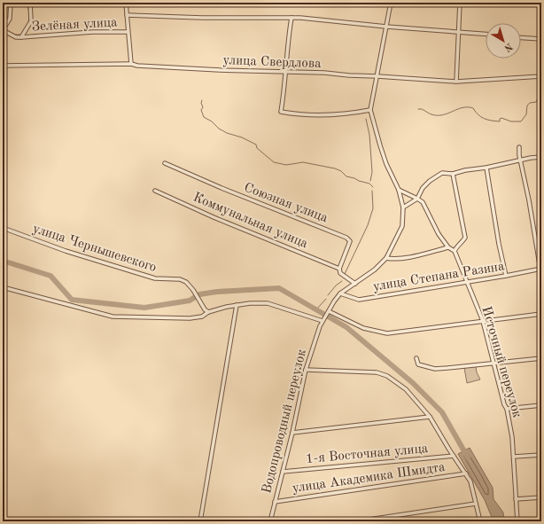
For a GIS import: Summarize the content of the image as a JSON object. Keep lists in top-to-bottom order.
{
  "streets": {
    "street": [
      "Зелёная улица",
      "улица Свердлова",
      "Союзная улица",
      "Коммунальная улица",
      "улица Чернышевского",
      "улица Степана Разина",
      "Источный переулок",
      "Водопроводный переулок",
      "1-я Восточная улица",
      "улица Академика Шмидта"
    ]
  },
  "crossings": [
    ["Союзная улица", "Коммунальная улица"],
    ["улица Степана Разина", "Источный переулок"],
    ["улица Степана Разина", "Водопроводный переулок"],
    ["Водопроводный переулок", "1-я Восточная улица"],
    ["Водопроводный переулок", "улица Академика Шмидта"]
  ],
  "north": "bottom right"
}
